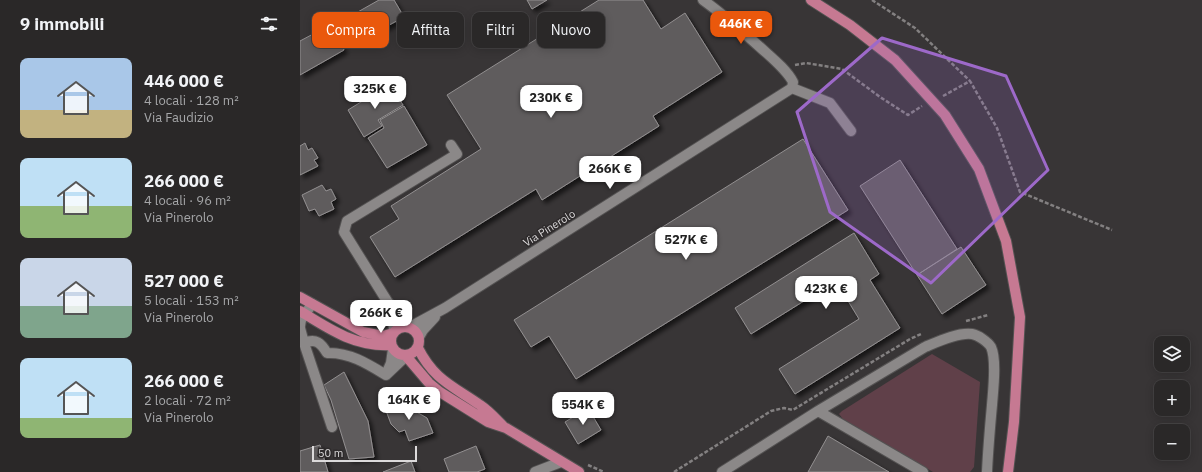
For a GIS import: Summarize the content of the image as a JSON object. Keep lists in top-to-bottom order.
{
  "streets": {
    "main road": ["Via Pinerolo"]
  },
  "scale_bar": "50 m",
  "page": {
    "heading": "9 immobili",
    "price": [
      "446K €",
      "325K €",
      "230K €",
      "266K €",
      "527K €",
      "423K €",
      "266K €",
      "164K €",
      "554K €"
    ],
    "chip": [
      "Compra",
      "Affitta",
      "Filtri",
      "Nuovo"
    ],
    "list": [
      {
        "name": "446 000 €",
        "note": "4 locali · 128 m² · Via Faudizio"
      },
      {
        "name": "266 000 €",
        "note": "4 locali · 96 m² · Via Pinerolo"
      },
      {
        "name": "527 000 €",
        "note": "5 locali · 153 m² · Via Pinerolo"
      },
      {
        "name": "266 000 €",
        "note": "2 locali · 72 m² · Via Pinerolo"
      }
    ],
    "map_buttons": ["+", "−"],
    "scale": "50 m"
  }
}
